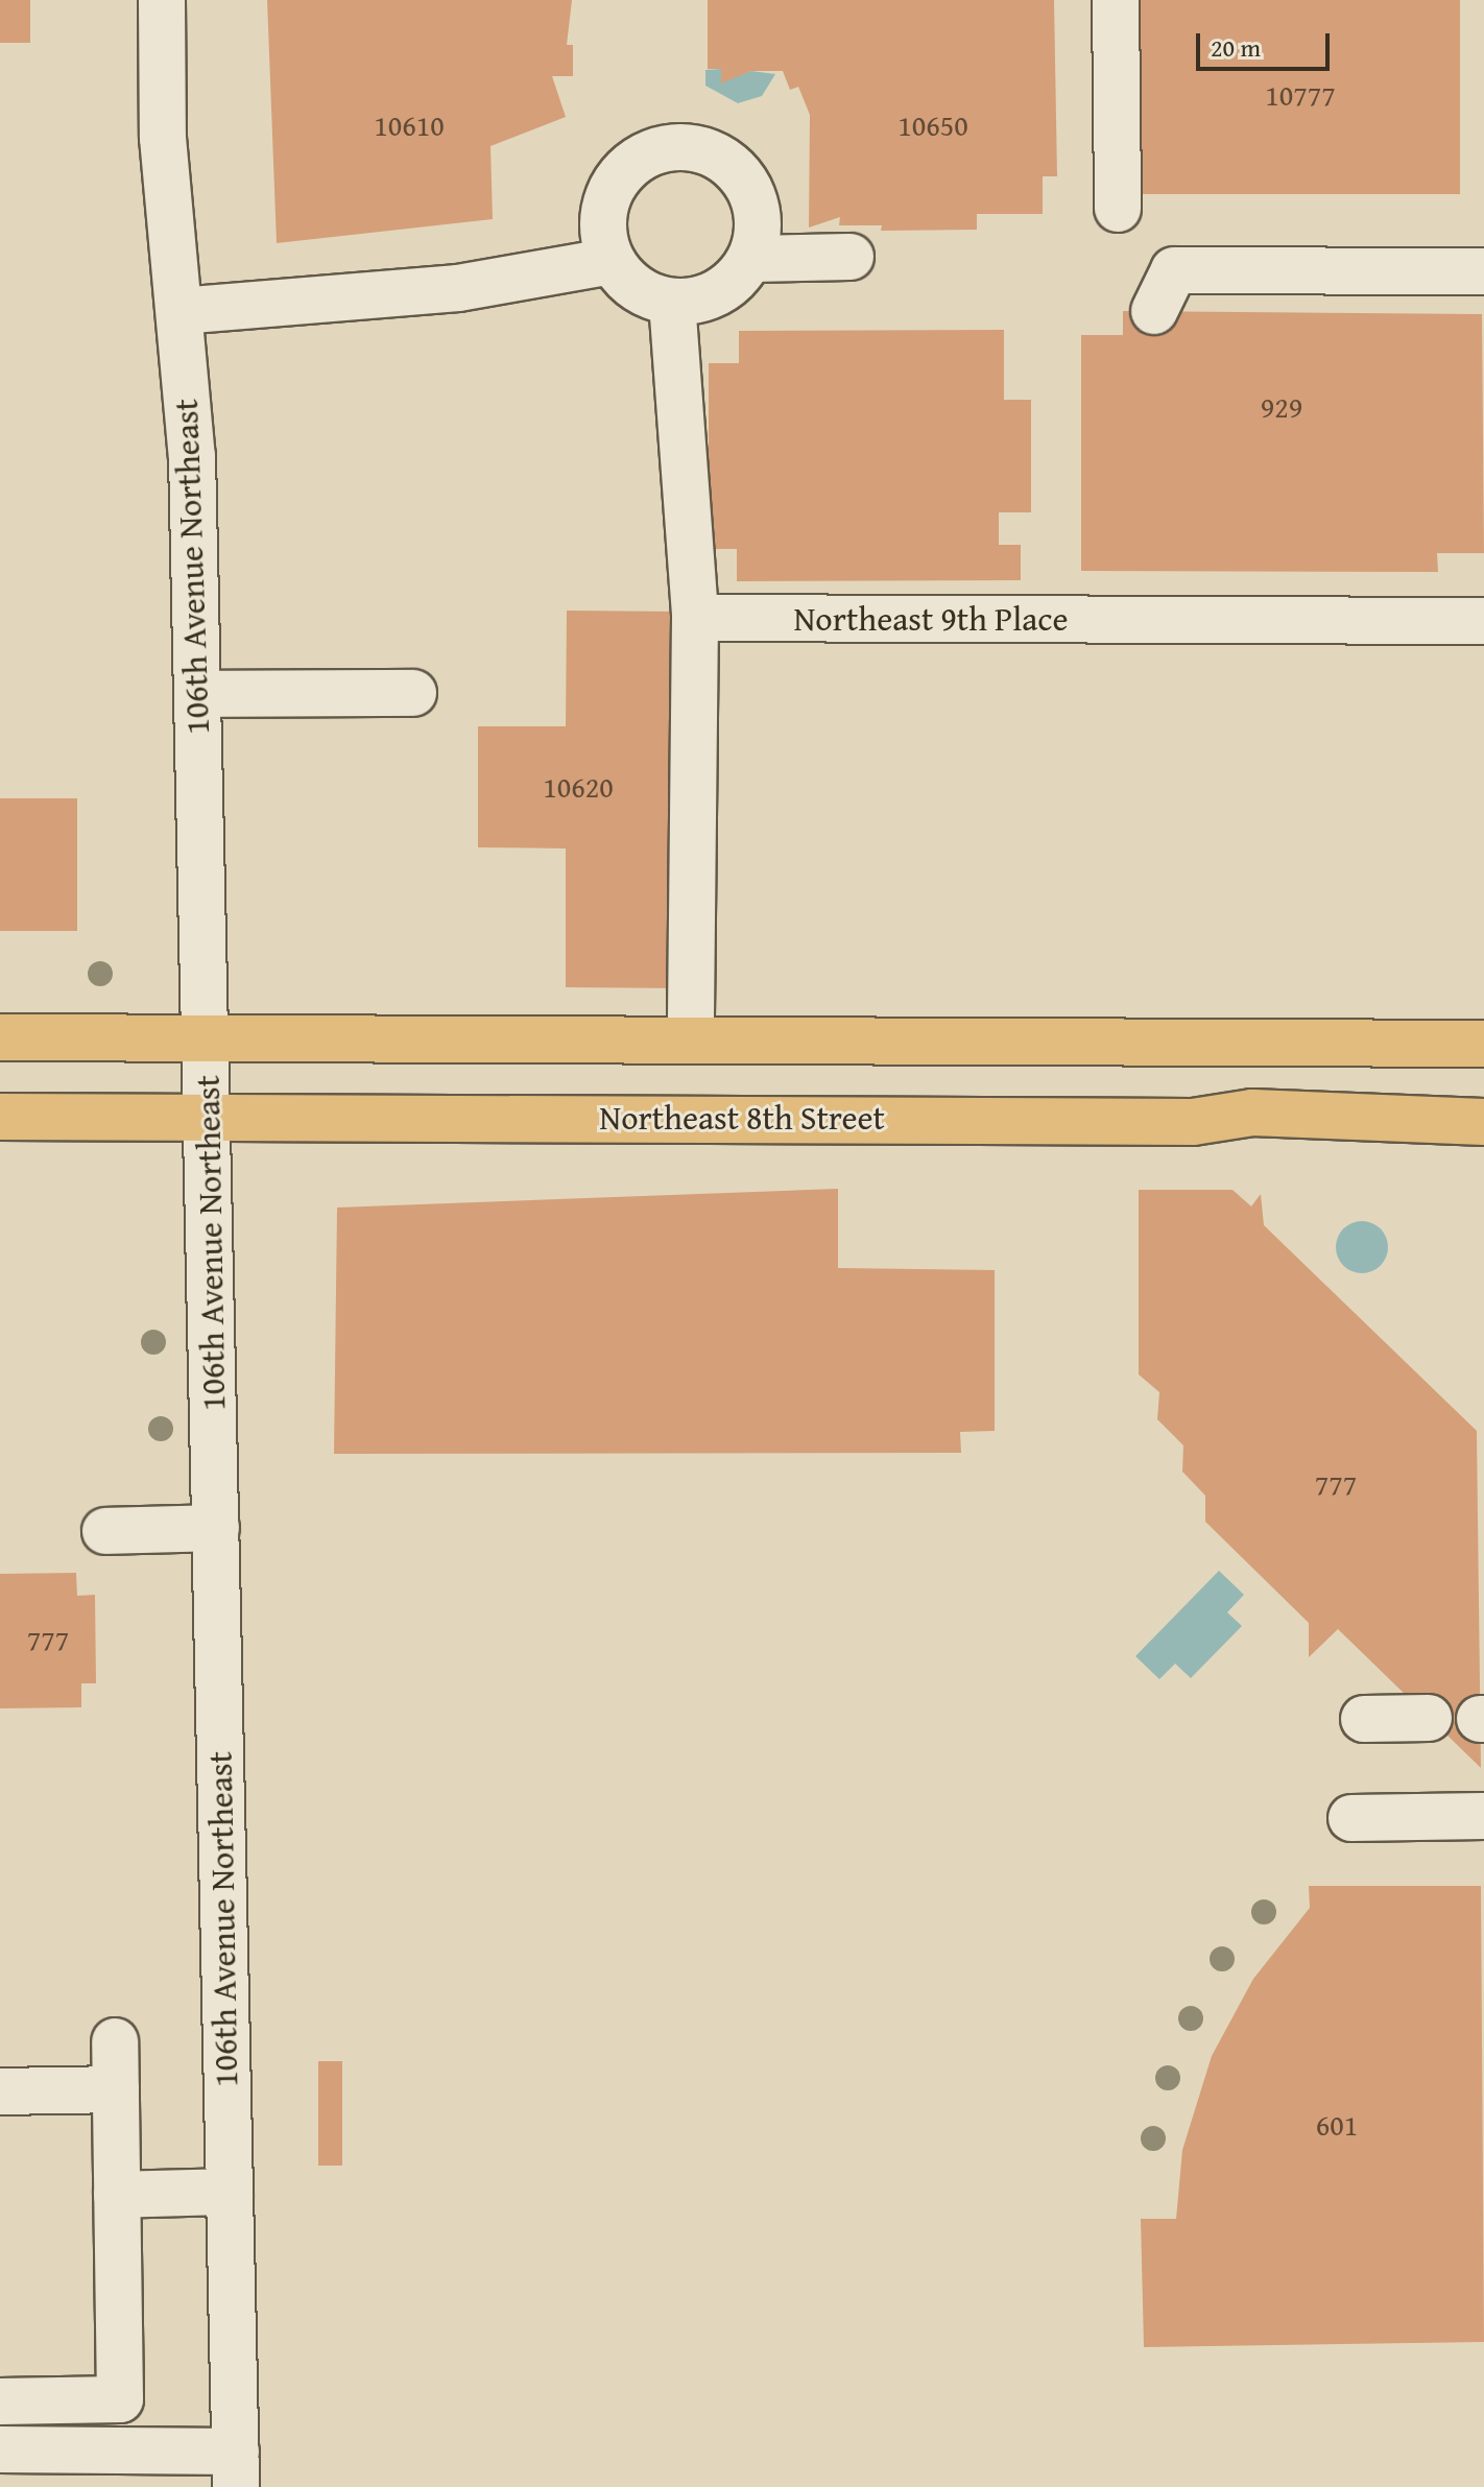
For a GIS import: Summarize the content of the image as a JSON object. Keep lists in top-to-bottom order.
{
  "streets": {
    "main road": ["Northeast 8th Street"],
    "street": ["106th Avenue Northeast", "Northeast 9th Place"]
  },
  "crossings": [
    ["106th Avenue Northeast", "Northeast 8th Street"]
  ],
  "house_numbers": [
    "10777",
    "10610",
    "10650",
    "929",
    "10620",
    "777",
    "777",
    "601"
  ],
  "scale_bar": "20 m"
}
